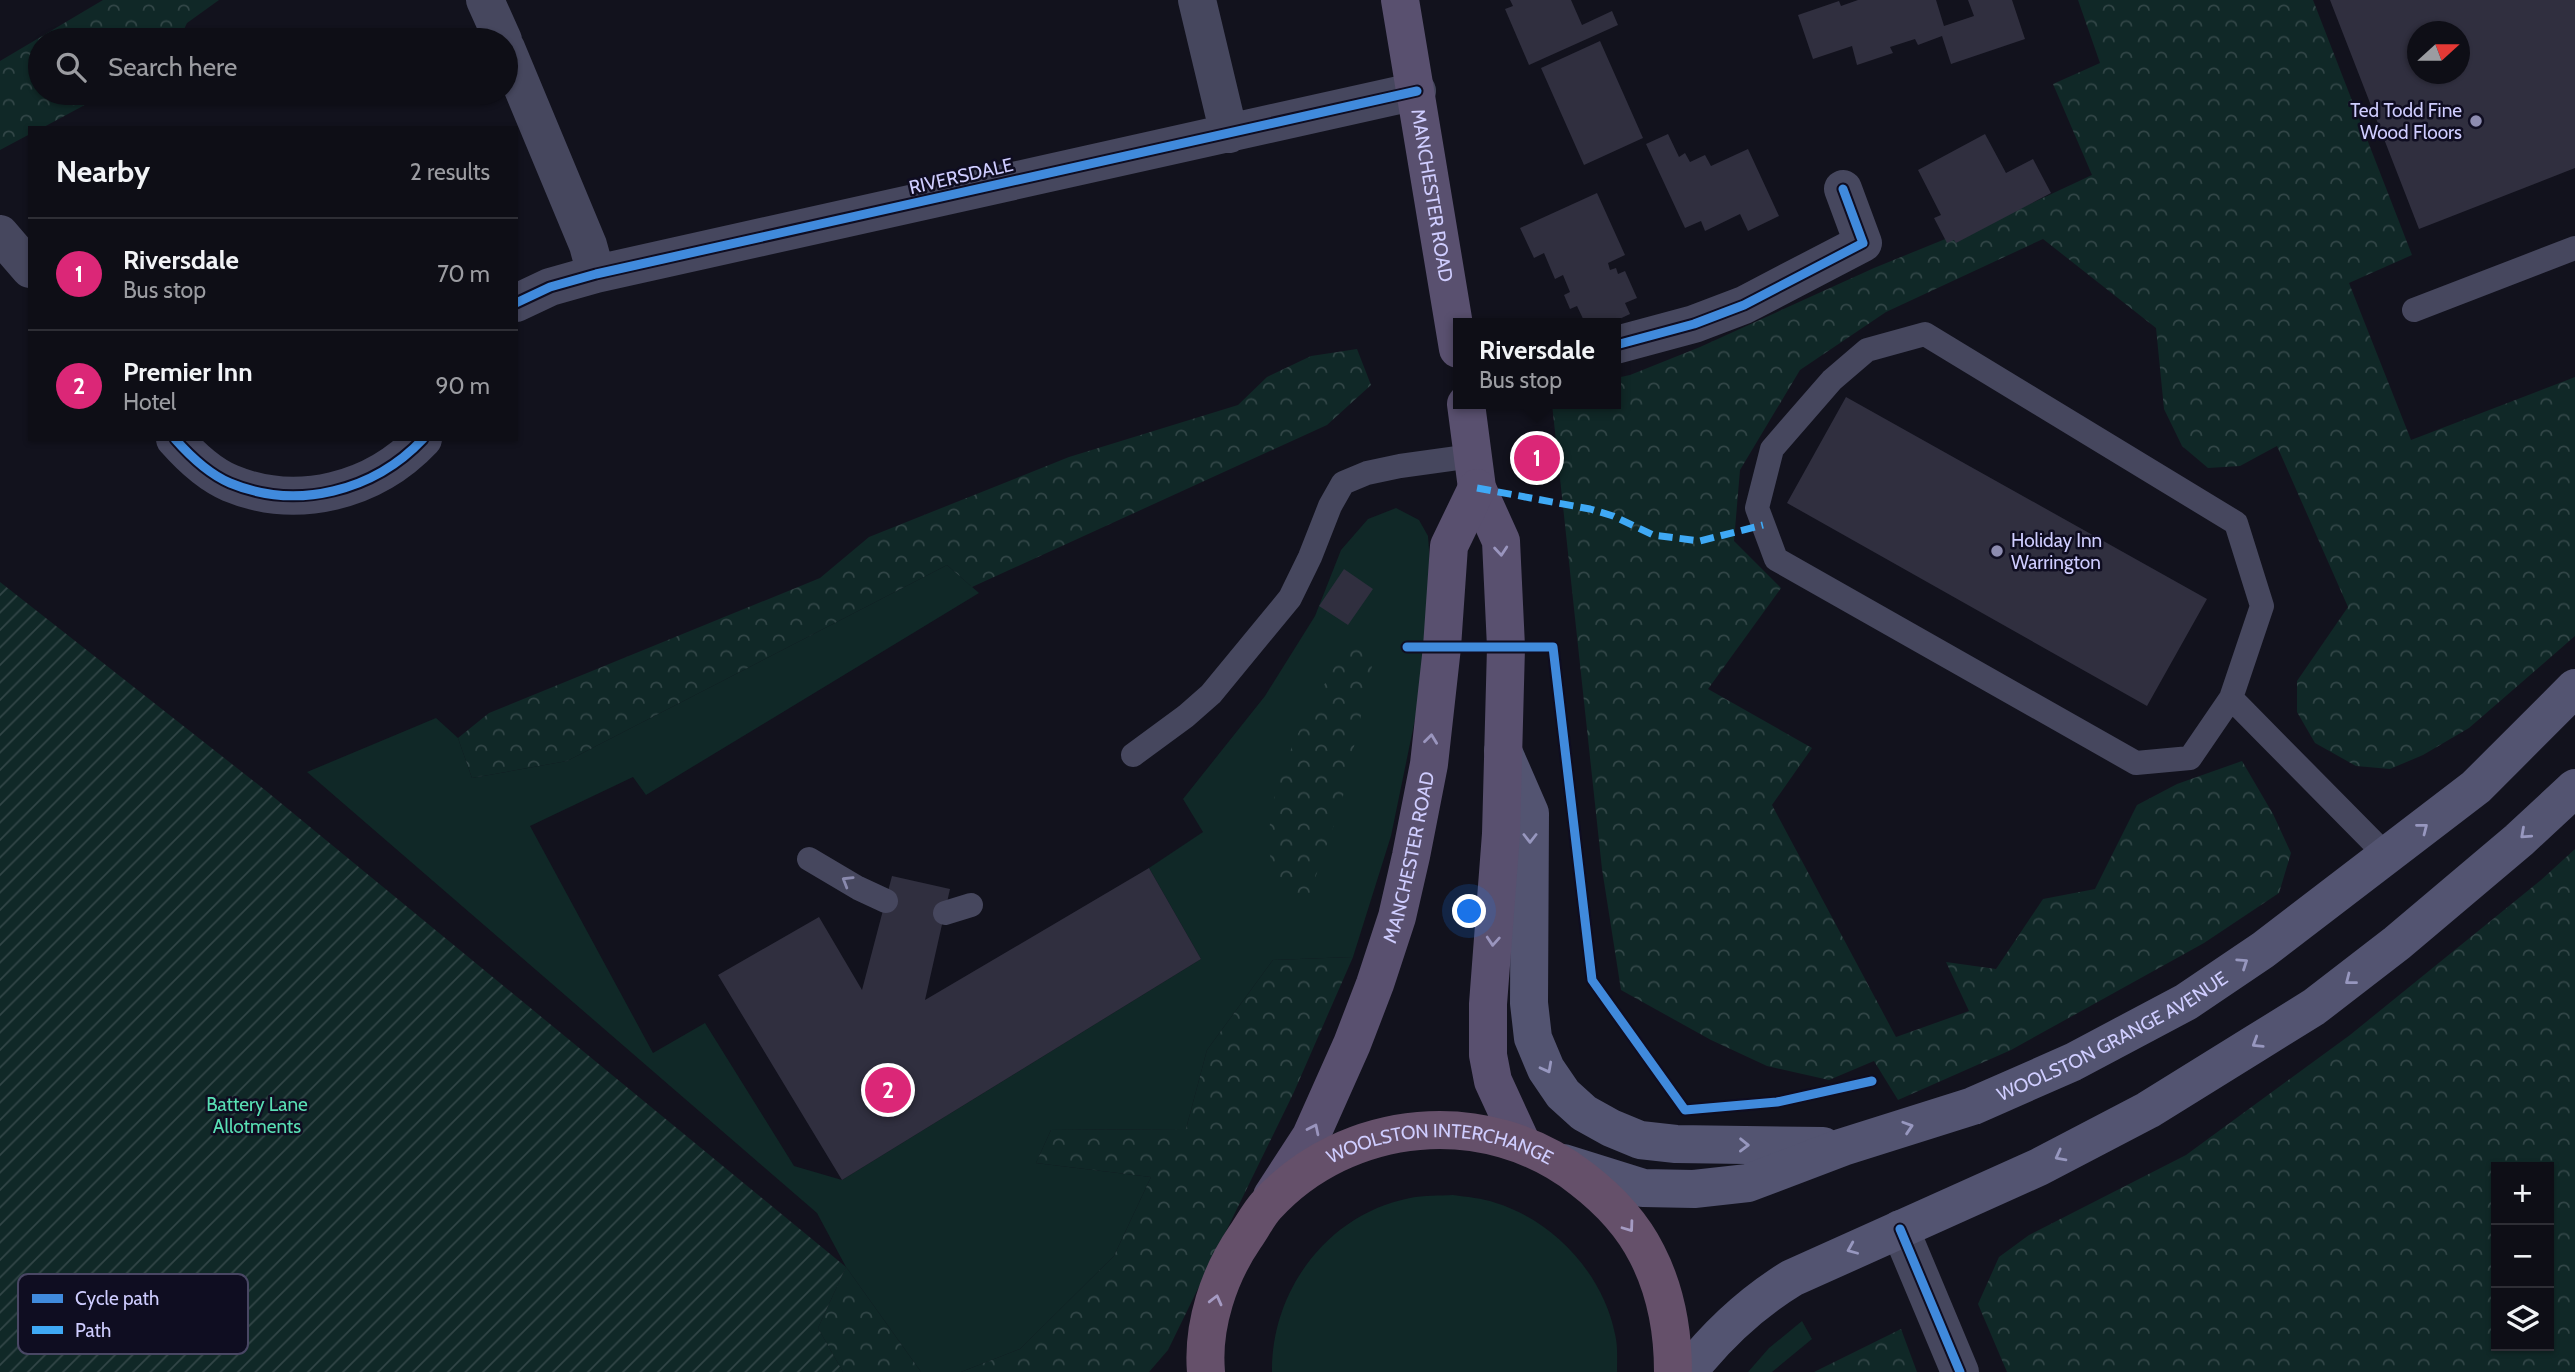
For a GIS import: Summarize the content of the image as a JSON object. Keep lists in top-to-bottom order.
{
  "streets": {
    "highway": ["WOOLSTON INTERCHANGE"],
    "main road": ["MANCHESTER ROAD", "WOOLSTON GRANGE AVENUE"],
    "street": ["RIVERSDALE"]
  },
  "crossings": [
    ["RIVERSDALE", "MANCHESTER ROAD"],
    ["MANCHESTER ROAD", "WOOLSTON INTERCHANGE"],
    ["WOOLSTON GRANGE AVENUE", "WOOLSTON INTERCHANGE"]
  ],
  "parks": ["Battery Lane Allotments"],
  "places": ["Ted Todd Fine Wood Floors", "Holiday Inn Warrington"],
  "legend": ["Cycle path", "Path"],
  "north": "right",
  "page": {
    "search": "Search here",
    "heading": ["Nearby", "2 results"],
    "list": [
      {
        "mark": "1",
        "name": "Riversdale",
        "note": "Bus stop",
        "value": "70 m"
      },
      {
        "mark": "2",
        "name": "Premier Inn",
        "note": "Hotel",
        "value": "90 m"
      }
    ],
    "popup": ["Riversdale", "Bus stop"],
    "pins": ["1", "2"],
    "map_buttons": ["+", "−"]
  }
}
